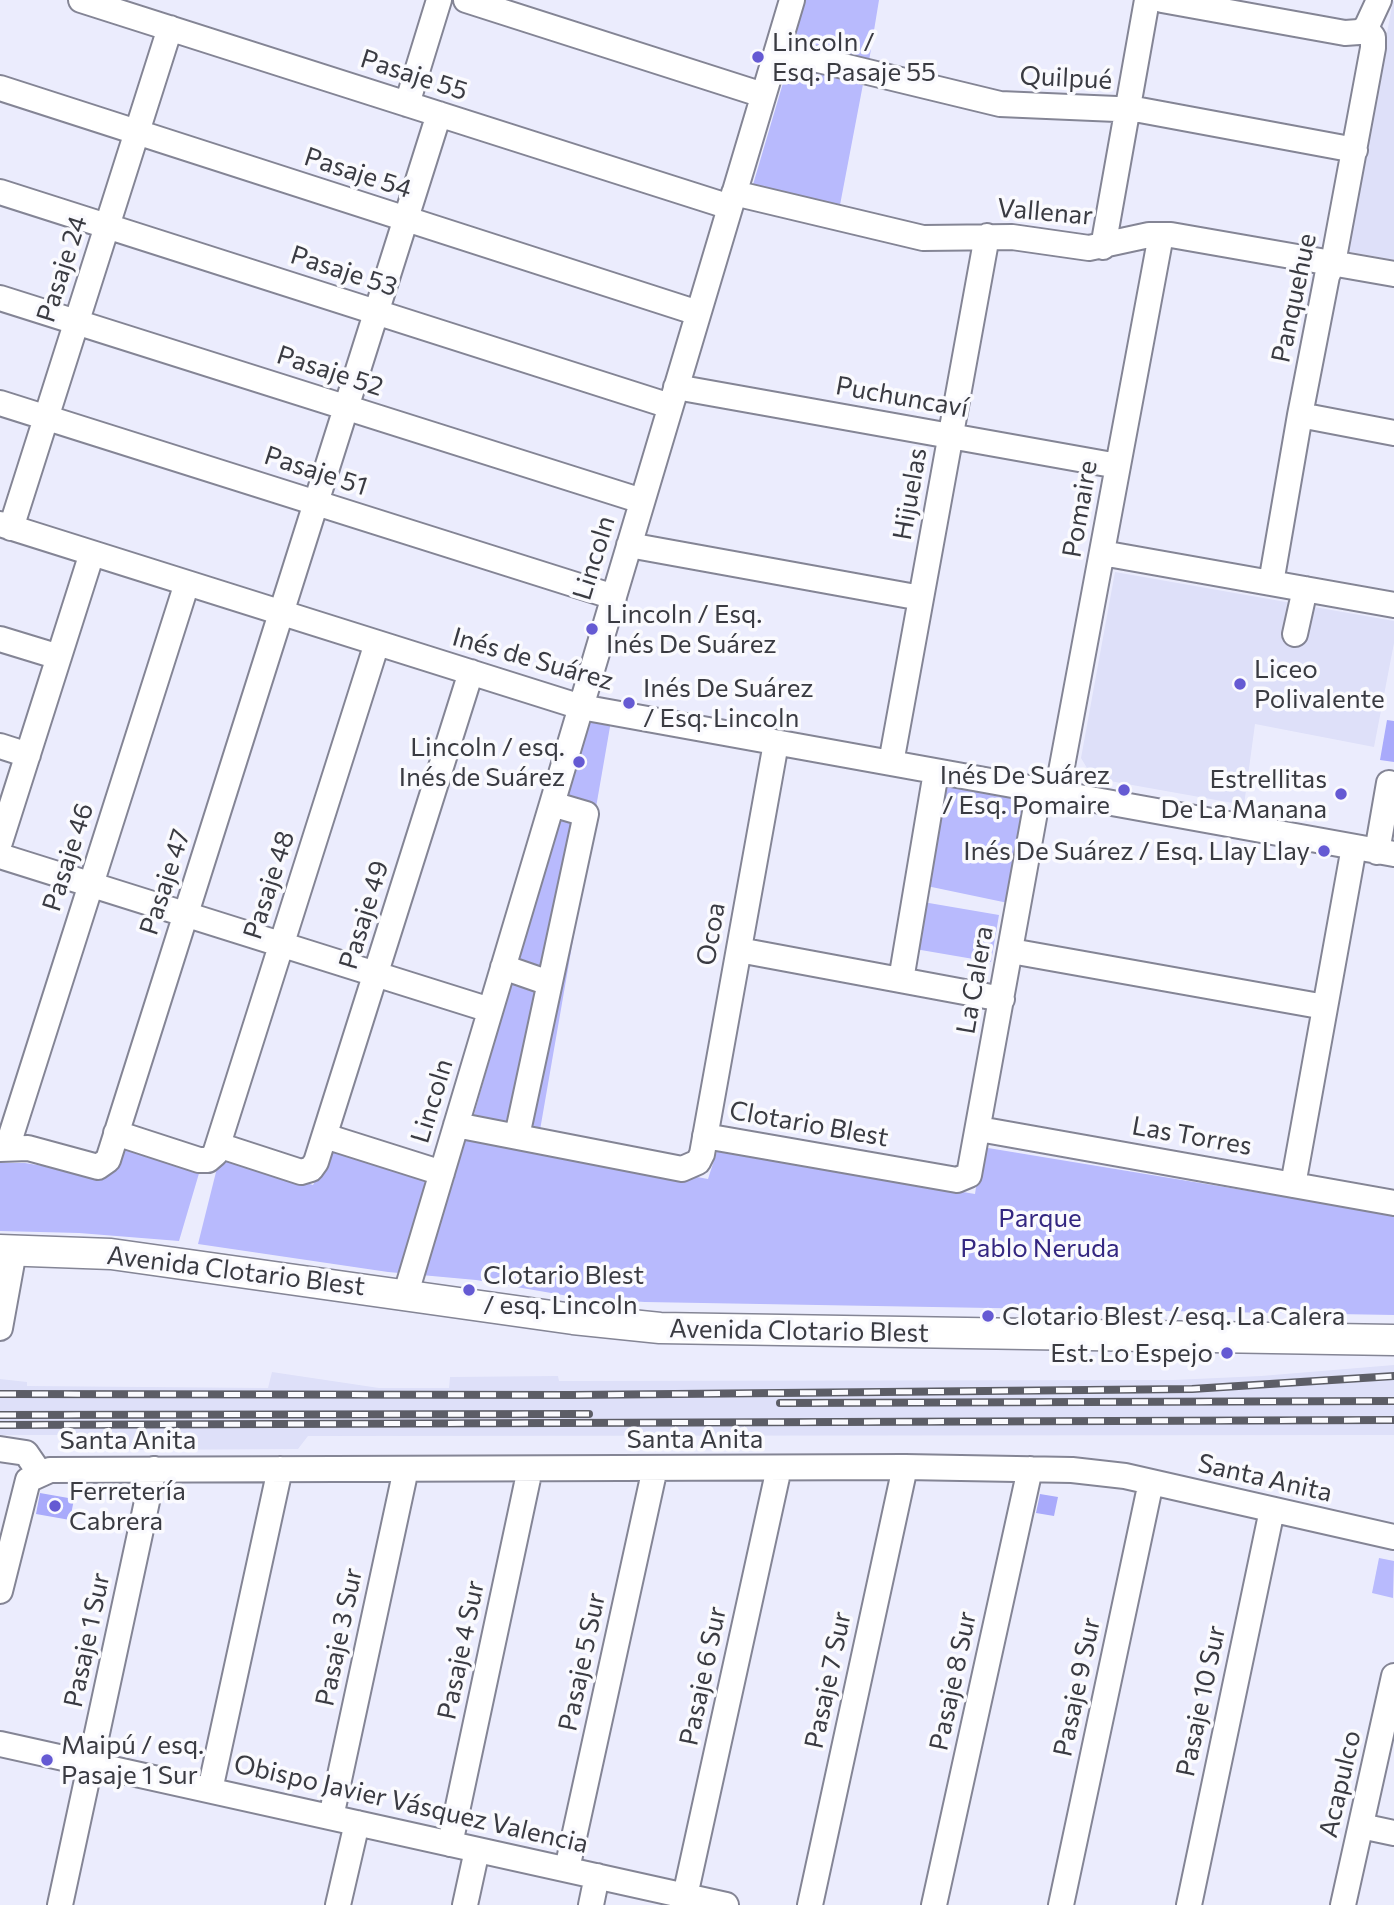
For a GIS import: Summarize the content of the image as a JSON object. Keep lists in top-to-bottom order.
{
  "streets": {
    "main road": ["Avenida Clotario Blest"],
    "street": [
      "Pasaje 55",
      "Quilpué",
      "Pasaje 54",
      "Vallenar",
      "Pasaje 24",
      "Pasaje 53",
      "Panquehue",
      "Pasaje 52",
      "Puchuncaví",
      "Pasaje 51",
      "Hijuelas",
      "Pomaire",
      "Lincoln",
      "Inés de Suárez",
      "Pasaje 46",
      "Pasaje 47",
      "Pasaje 48",
      "Pasaje 49",
      "Ocoa",
      "La Calera",
      "Clotario Blest",
      "Las Torres",
      "Santa Anita",
      "Pasaje 3 Sur",
      "Pasaje 1 Sur",
      "Pasaje 4 Sur",
      "Pasaje 5 Sur",
      "Pasaje 6 Sur",
      "Pasaje 7 Sur",
      "Pasaje 8 Sur",
      "Pasaje 9 Sur",
      "Pasaje 10 Sur",
      "Acapulco",
      "Obispo Javier Vásquez Valencia"
    ]
  },
  "crossings": [
    ["Pasaje 55", "Vallenar"],
    ["Pasaje 55", "Pasaje 24"],
    ["Pasaje 55", "Lincoln"],
    ["Pasaje 55", "Pasaje 47"],
    ["Quilpué", "Panquehue"],
    ["Quilpué", "Lincoln"],
    ["Pasaje 54", "Pasaje 24"],
    ["Pasaje 54", "Lincoln"],
    ["Pasaje 54", "Pasaje 47"],
    ["Vallenar", "Panquehue"],
    ["Vallenar", "Hijuelas"],
    ["Vallenar", "Pomaire"],
    ["Vallenar", "Lincoln"],
    ["Pasaje 24", "Pasaje 53"],
    ["Pasaje 24", "Pasaje 52"],
    ["Pasaje 24", "Pasaje 51"],
    ["Pasaje 24", "Inés de Suárez"],
    ["Pasaje 53", "Puchuncaví"],
    ["Pasaje 53", "Lincoln"],
    ["Pasaje 53", "Pasaje 47"],
    ["Pasaje 52", "Lincoln"],
    ["Pasaje 52", "Pasaje 47"],
    ["Puchuncaví", "Hijuelas"],
    ["Puchuncaví", "Pomaire"],
    ["Puchuncaví", "Lincoln"],
    ["Pasaje 51", "Lincoln"],
    ["Pasaje 51", "Pasaje 47"],
    ["Hijuelas", "Inés de Suárez"],
    ["Pomaire", "Inés de Suárez"],
    ["Pomaire", "La Calera"],
    ["Lincoln", "Inés de Suárez"],
    ["Lincoln", "Clotario Blest"],
    ["Lincoln", "Avenida Clotario Blest"],
    ["Inés de Suárez", "Pasaje 46"],
    ["Inés de Suárez", "Pasaje 47"],
    ["Inés de Suárez", "Pasaje 48"],
    ["Inés de Suárez", "Pasaje 49"],
    ["Inés de Suárez", "Ocoa"],
    ["Inés de Suárez", "La Calera"],
    ["Pasaje 46", "Pasaje 47"],
    ["Pasaje 48", "Pasaje 49"],
    ["Ocoa", "Clotario Blest"],
    ["La Calera", "Clotario Blest"],
    ["La Calera", "Las Torres"],
    ["Santa Anita", "Pasaje 3 Sur"],
    ["Santa Anita", "Pasaje 1 Sur"],
    ["Santa Anita", "Pasaje 4 Sur"],
    ["Santa Anita", "Pasaje 5 Sur"],
    ["Santa Anita", "Pasaje 6 Sur"],
    ["Santa Anita", "Pasaje 7 Sur"],
    ["Santa Anita", "Pasaje 8 Sur"],
    ["Santa Anita", "Pasaje 9 Sur"],
    ["Santa Anita", "Pasaje 10 Sur"],
    ["Pasaje 3 Sur", "Obispo Javier Vásquez Valencia"],
    ["Pasaje 1 Sur", "Obispo Javier Vásquez Valencia"],
    ["Pasaje 4 Sur", "Obispo Javier Vásquez Valencia"],
    ["Pasaje 5 Sur", "Obispo Javier Vásquez Valencia"],
    ["Pasaje 6 Sur", "Obispo Javier Vásquez Valencia"]
  ],
  "parks": ["Parque Pablo Neruda"],
  "places": [
    "Lincoln / Esq. Pasaje 55",
    "Lincoln / Esq. Inés De Suárez",
    "Liceo Polivalente",
    "Inés De Suárez / Esq. Lincoln",
    "Lincoln / esq. Inés de Suárez",
    "Inés De Suárez / Esq. Pomaire",
    "Estrellitas De La Manana",
    "Inés De Suárez / Esq. Llay Llay",
    "Clotario Blest / esq. Lincoln",
    "Clotario Blest / esq. La Calera",
    "Est. Lo Espejo",
    "Ferretería Cabrera",
    "Maipú / esq. Pasaje 1 Sur"
  ]
}
